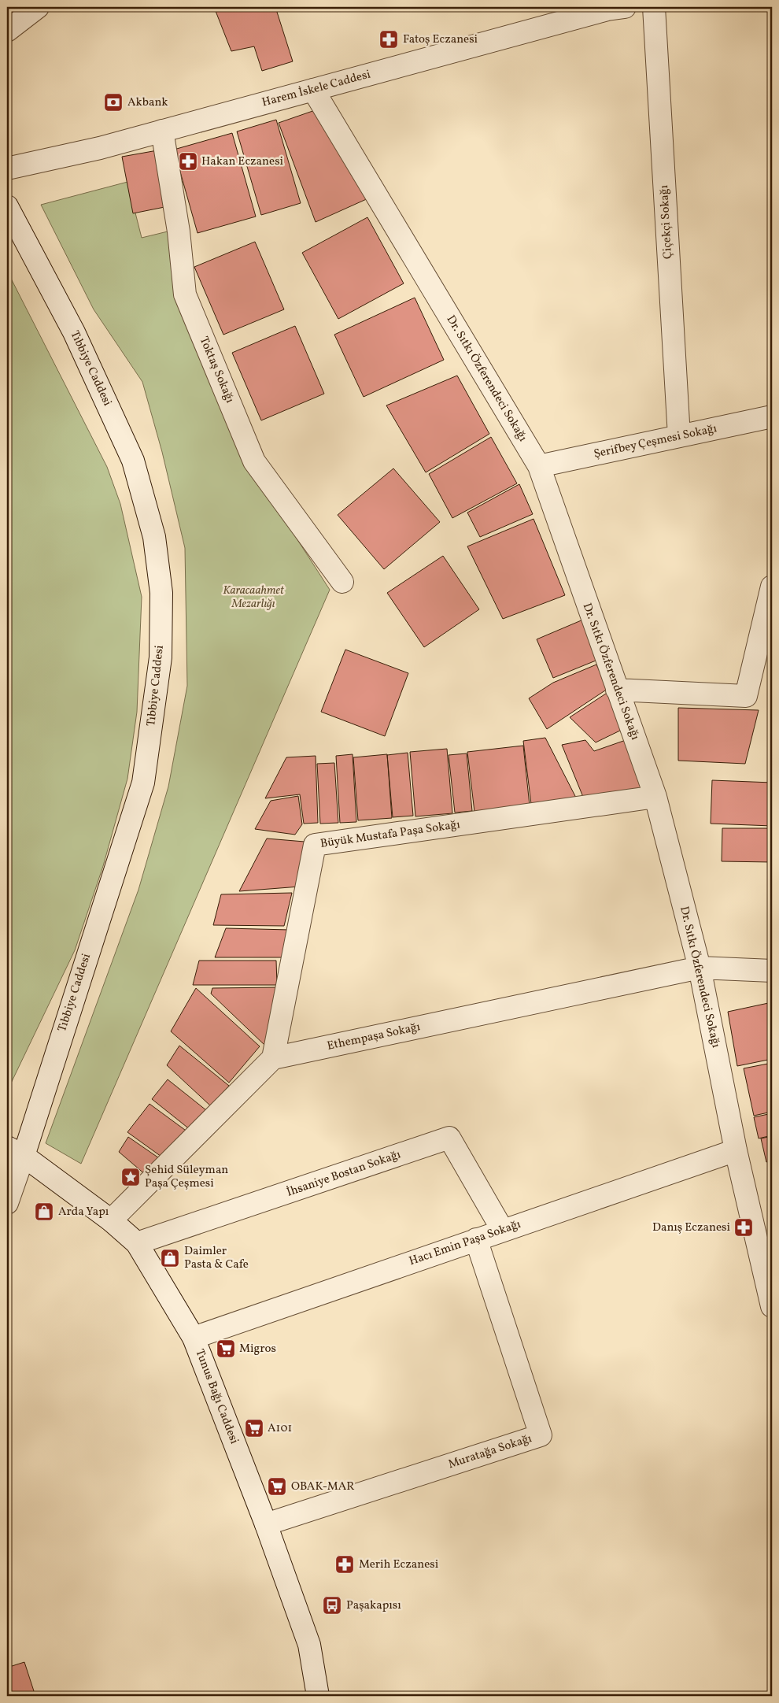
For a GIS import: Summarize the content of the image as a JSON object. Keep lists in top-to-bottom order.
{
  "streets": {
    "street": [
      "Harem İskele Caddesi",
      "Çiçekçi Sokağı",
      "Tıbbiye Caddesi",
      "Toktaş Sokağı",
      "Dr. Sıtkı Özferendeci Sokağı",
      "Şerifbey Çeşmesi Sokağı",
      "Büyük Mustafa Paşa Sokağı",
      "Ethempaşa Sokağı",
      "İhsaniye Bostan Sokağı",
      "Hacı Emin Paşa Sokağı",
      "Tunus Bağı Caddesi",
      "Muratağa Sokağı"
    ]
  },
  "crossings": [
    ["Harem İskele Caddesi", "Toktaş Sokağı"],
    ["Harem İskele Caddesi", "Dr. Sıtkı Özferendeci Sokağı"],
    ["Çiçekçi Sokağı", "Şerifbey Çeşmesi Sokağı"],
    ["Tıbbiye Caddesi", "Tunus Bağı Caddesi"],
    ["Dr. Sıtkı Özferendeci Sokağı", "Şerifbey Çeşmesi Sokağı"],
    ["Dr. Sıtkı Özferendeci Sokağı", "Büyük Mustafa Paşa Sokağı"],
    ["Dr. Sıtkı Özferendeci Sokağı", "Ethempaşa Sokağı"],
    ["Dr. Sıtkı Özferendeci Sokağı", "Hacı Emin Paşa Sokağı"],
    ["Büyük Mustafa Paşa Sokağı", "Ethempaşa Sokağı"],
    ["İhsaniye Bostan Sokağı", "Hacı Emin Paşa Sokağı"],
    ["İhsaniye Bostan Sokağı", "Tunus Bağı Caddesi"],
    ["Hacı Emin Paşa Sokağı", "Tunus Bağı Caddesi"],
    ["Hacı Emin Paşa Sokağı", "Muratağa Sokağı"],
    ["Tunus Bağı Caddesi", "Muratağa Sokağı"]
  ],
  "parks": ["Karacaahmet Mezarlığı"],
  "places": {
    "pharmacy": [
      "Fatoş Eczanesi",
      "Hakan Eczanesi",
      "Danış Eczanesi",
      "Merih Eczanesi"
    ],
    "bank": ["Akbank"],
    "place": ["Şehid Süleyman Paşa Çeşmesi"],
    "shop": ["Arda Yapı", "Daimler Pasta & Cafe"],
    "supermarket": ["Migros", "A101", "OBAK-MAR"],
    "bus stop": ["Paşakapısı"]
  }
}
